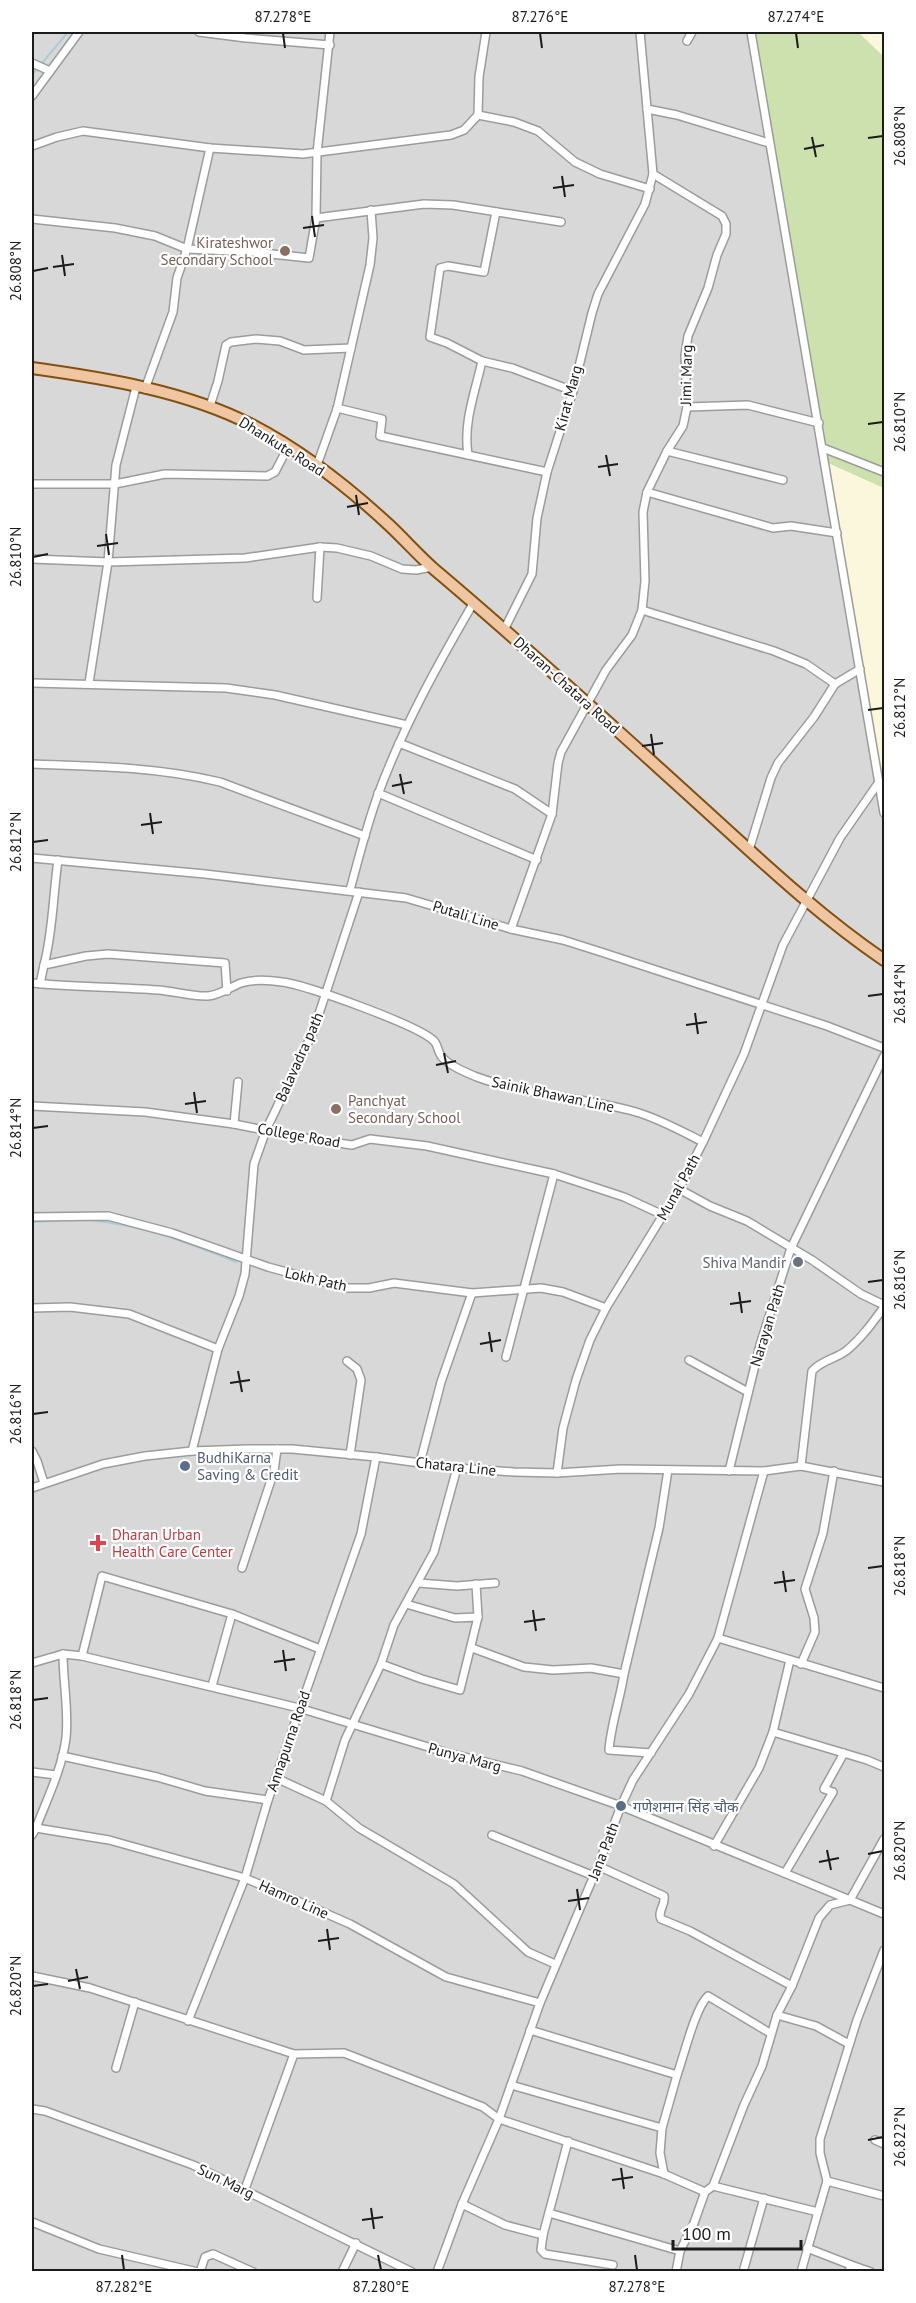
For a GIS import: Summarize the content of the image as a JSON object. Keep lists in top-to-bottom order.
{
  "streets": {
    "main road": ["Dhankute Road", "Dharan-Chatara Road"],
    "street": [
      "Jimi Marg",
      "Kirat Marg",
      "Putali Line",
      "Balavadra path",
      "Sainik Bhawan Line",
      "College Road",
      "Munal Path",
      "Lokh Path",
      "Narayan Path",
      "Chatara Line",
      "Annapurna Road",
      "Punya Marg",
      "Jana Path",
      "Hamro Line",
      "Sun Marg"
    ]
  },
  "crossings": [
    ["Jimi Marg", "Kirat Marg"],
    ["Jimi Marg", "Dharan-Chatara Road"],
    ["Jimi Marg", "Putali Line"],
    ["Kirat Marg", "Dharan-Chatara Road"],
    ["Dhankute Road", "Dharan-Chatara Road"],
    ["Dharan-Chatara Road", "Munal Path"],
    ["Putali Line", "Balavadra path"],
    ["Putali Line", "Munal Path"],
    ["Balavadra path", "Sainik Bhawan Line"],
    ["Balavadra path", "College Road"],
    ["Balavadra path", "Lokh Path"],
    ["Balavadra path", "Chatara Line"],
    ["Sainik Bhawan Line", "Munal Path"],
    ["College Road", "Munal Path"],
    ["Munal Path", "Lokh Path"],
    ["Munal Path", "Chatara Line"],
    ["Narayan Path", "Chatara Line"],
    ["Chatara Line", "Annapurna Road"],
    ["Chatara Line", "Jana Path"],
    ["Annapurna Road", "Punya Marg"],
    ["Annapurna Road", "Hamro Line"],
    ["Punya Marg", "Jana Path"],
    ["Jana Path", "Hamro Line"]
  ],
  "places": {
    "other": [
      "Kirateshwor Secondary School",
      "Panchyat Secondary School",
      "Shiva Mandir",
      "BudhiKarna Saving & Credit",
      "गणेशमान सिंह चौक"
    ],
    "health": ["Dharan Urban Health Care Center"]
  },
  "scale_bar": "100 m",
  "coordinates": [
    "87.278°E",
    "87.276°E",
    "87.274°E",
    "26.808°N",
    "26.810°N",
    "26.812°N",
    "26.814°N",
    "26.816°N",
    "26.818°N",
    "26.820°N",
    "26.822°N",
    "87.282°E",
    "87.280°E"
  ]
}
